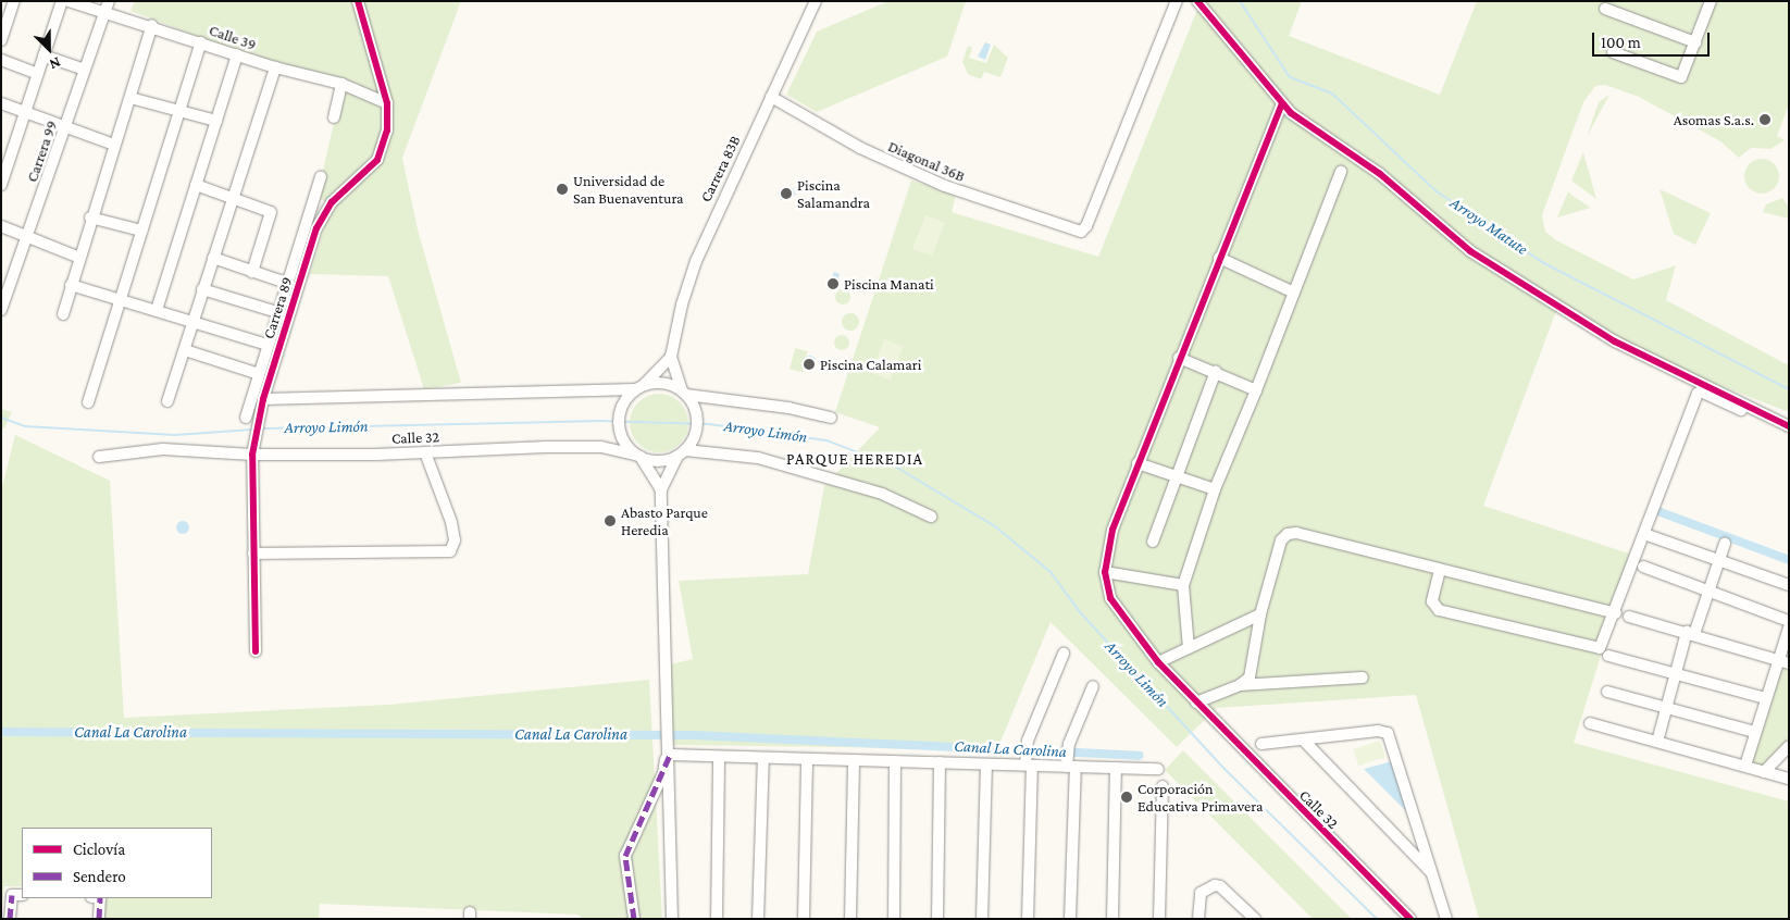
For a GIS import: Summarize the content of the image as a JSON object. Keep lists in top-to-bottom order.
{
  "streets": {
    "street": [
      "Calle 39",
      "Carrera 99",
      "Diagonal 36B",
      "Carrera 83B",
      "Carrera 89",
      "Calle 32"
    ]
  },
  "crossings": [
    ["Calle 39", "Carrera 99"],
    ["Calle 39", "Carrera 89"],
    ["Diagonal 36B", "Carrera 83B"],
    ["Carrera 83B", "Calle 32"],
    ["Carrera 89", "Calle 32"]
  ],
  "districts": ["PARQUE HEREDIA"],
  "water": ["Arroyo Matute", "Arroyo Limón", "Canal La Carolina"],
  "places": [
    "Asomas S.a.s.",
    "Universidad de San Buenaventura",
    "Piscina Salamandra",
    "Piscina Manati",
    "Piscina Calamari",
    "Abasto Parque Heredia",
    "Corporación Educativa Primavera"
  ],
  "legend": ["Ciclovía", "Sendero"],
  "scale_bar": "100 m",
  "north": "bottom right"
}
